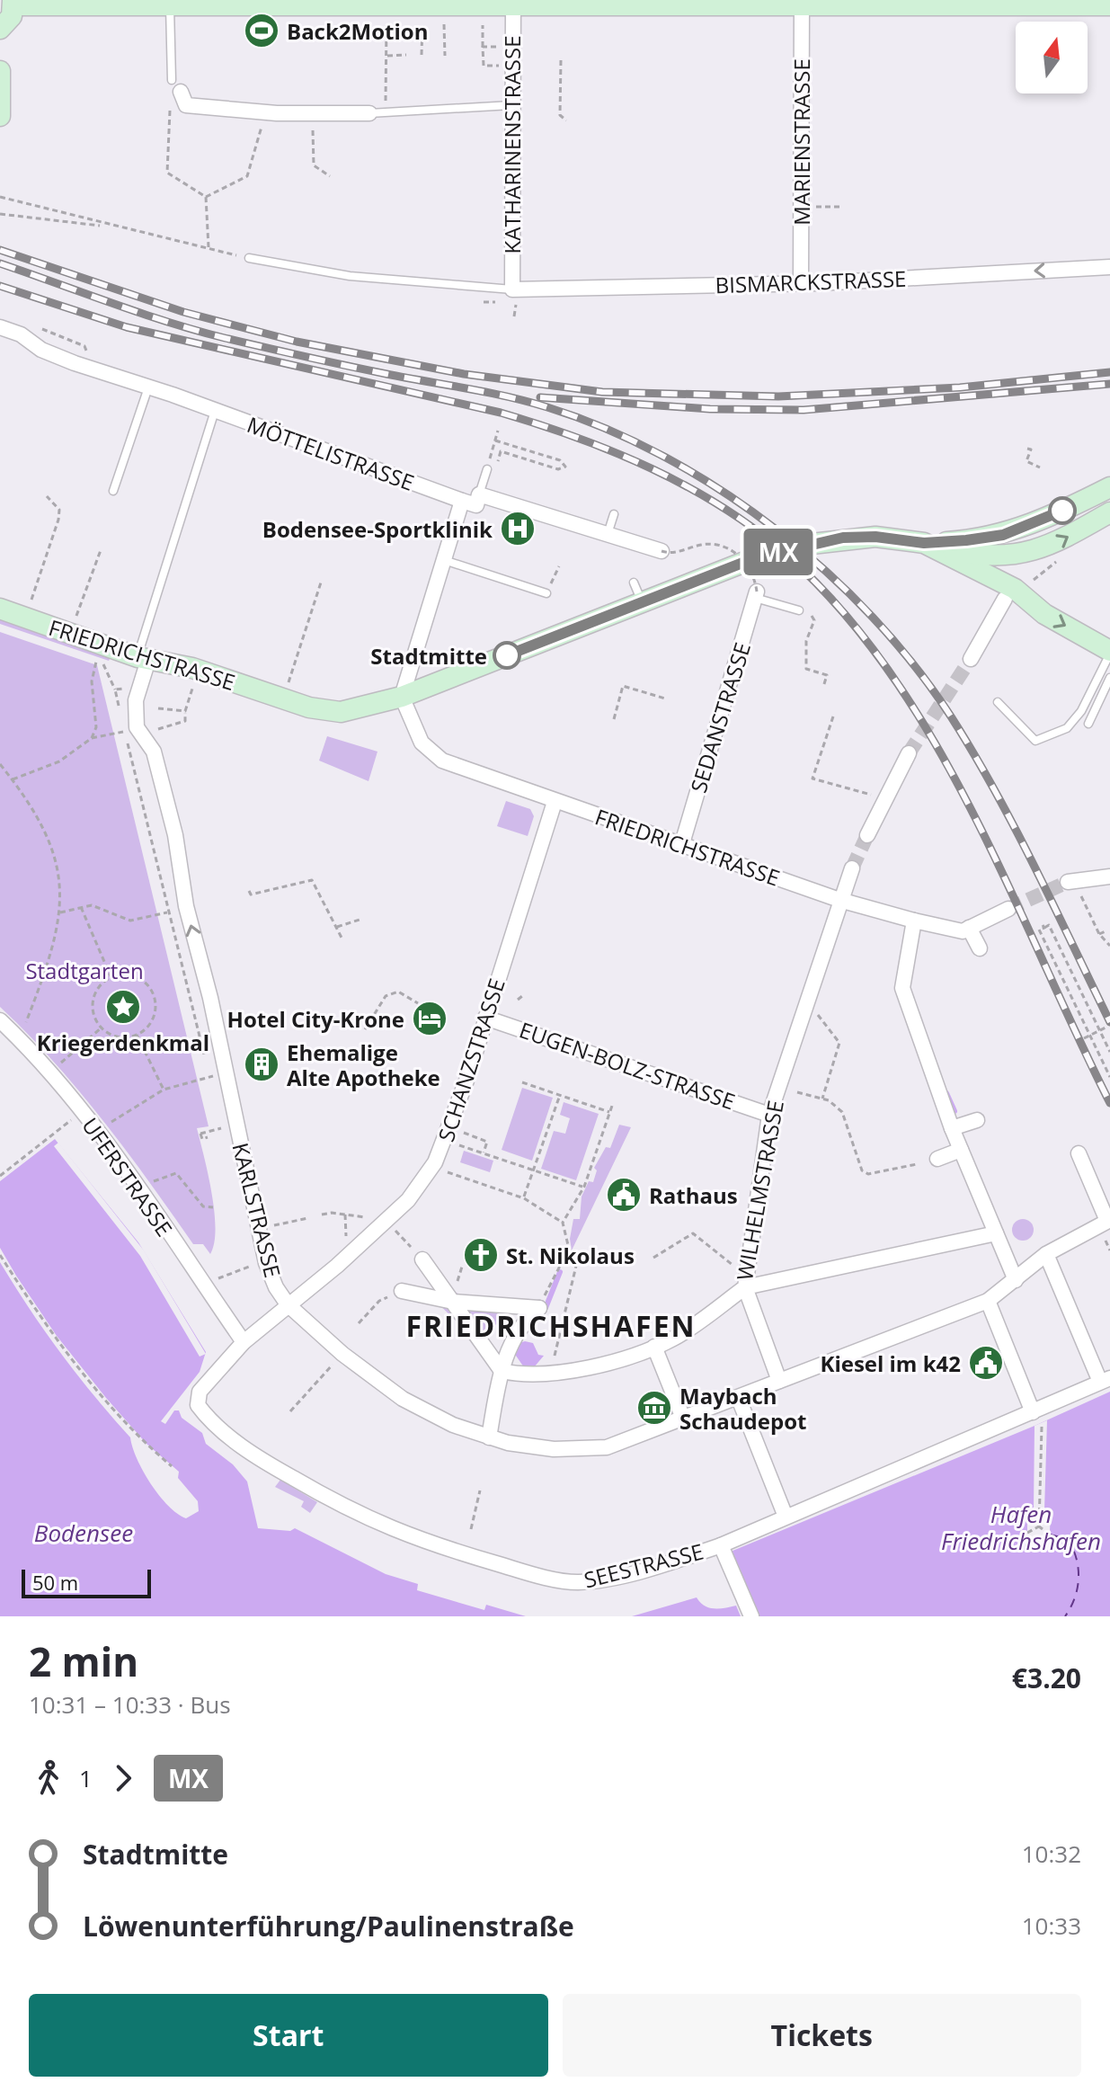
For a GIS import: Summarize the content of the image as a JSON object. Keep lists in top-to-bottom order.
{
  "streets": {
    "main road": ["FRIEDRICHSTRASSE"],
    "street": [
      "MARIENSTRASSE",
      "KATHARINENSTRASSE",
      "BISMARCKSTRASSE",
      "MÖTTELISTRASSE",
      "SEDANSTRASSE",
      "SCHANZSTRASSE",
      "EUGEN-BOLZ-STRASSE",
      "UFERSTRASSE",
      "WILHELMSTRASSE",
      "KARLSTRASSE",
      "SEESTRASSE"
    ]
  },
  "crossings": [
    ["MARIENSTRASSE", "BISMARCKSTRASSE"],
    ["KATHARINENSTRASSE", "BISMARCKSTRASSE"],
    ["FRIEDRICHSTRASSE", "SEDANSTRASSE"],
    ["FRIEDRICHSTRASSE", "SCHANZSTRASSE"],
    ["FRIEDRICHSTRASSE", "WILHELMSTRASSE"],
    ["SCHANZSTRASSE", "EUGEN-BOLZ-STRASSE"],
    ["SCHANZSTRASSE", "KARLSTRASSE"],
    ["SCHANZSTRASSE", "SEESTRASSE"],
    ["EUGEN-BOLZ-STRASSE", "WILHELMSTRASSE"],
    ["UFERSTRASSE", "SEESTRASSE"],
    ["KARLSTRASSE", "SEESTRASSE"]
  ],
  "one_way": ["BISMARCKSTRASSE"],
  "districts": ["FRIEDRICHSHAFEN"],
  "water": ["Hafen Friedrichshafen", "Bodensee"],
  "parks": ["Stadtgarten"],
  "places": {
    "sports": ["Back2Motion"],
    "hospital": ["Bodensee-Sportklinik"],
    "other": ["Stadtmitte"],
    "place": ["Kriegerdenkmal"],
    "hotel": ["Hotel City-Krone"],
    "building": ["Ehemalige Alte Apotheke"],
    "public building": ["Rathaus", "Kiesel im k42"],
    "church": ["St. Nikolaus"],
    "museum": ["Maybach Schaudepot"]
  },
  "lines": ["bus line MX"],
  "scale_bar": "50 m",
  "north": "top",
  "page": {
    "on_map": "MX",
    "scale": "50 m",
    "heading": ["2 min", "10:31 – 10:33 · Bus", "€3.20"],
    "legs": ["1", "MX"],
    "list": [
      {
        "name": "Stadtmitte",
        "value": "10:32"
      },
      {
        "name": "Löwenunterführung/Paulinenstraße",
        "value": "10:33"
      }
    ],
    "buttons": ["Start", "Tickets"]
  }
}
